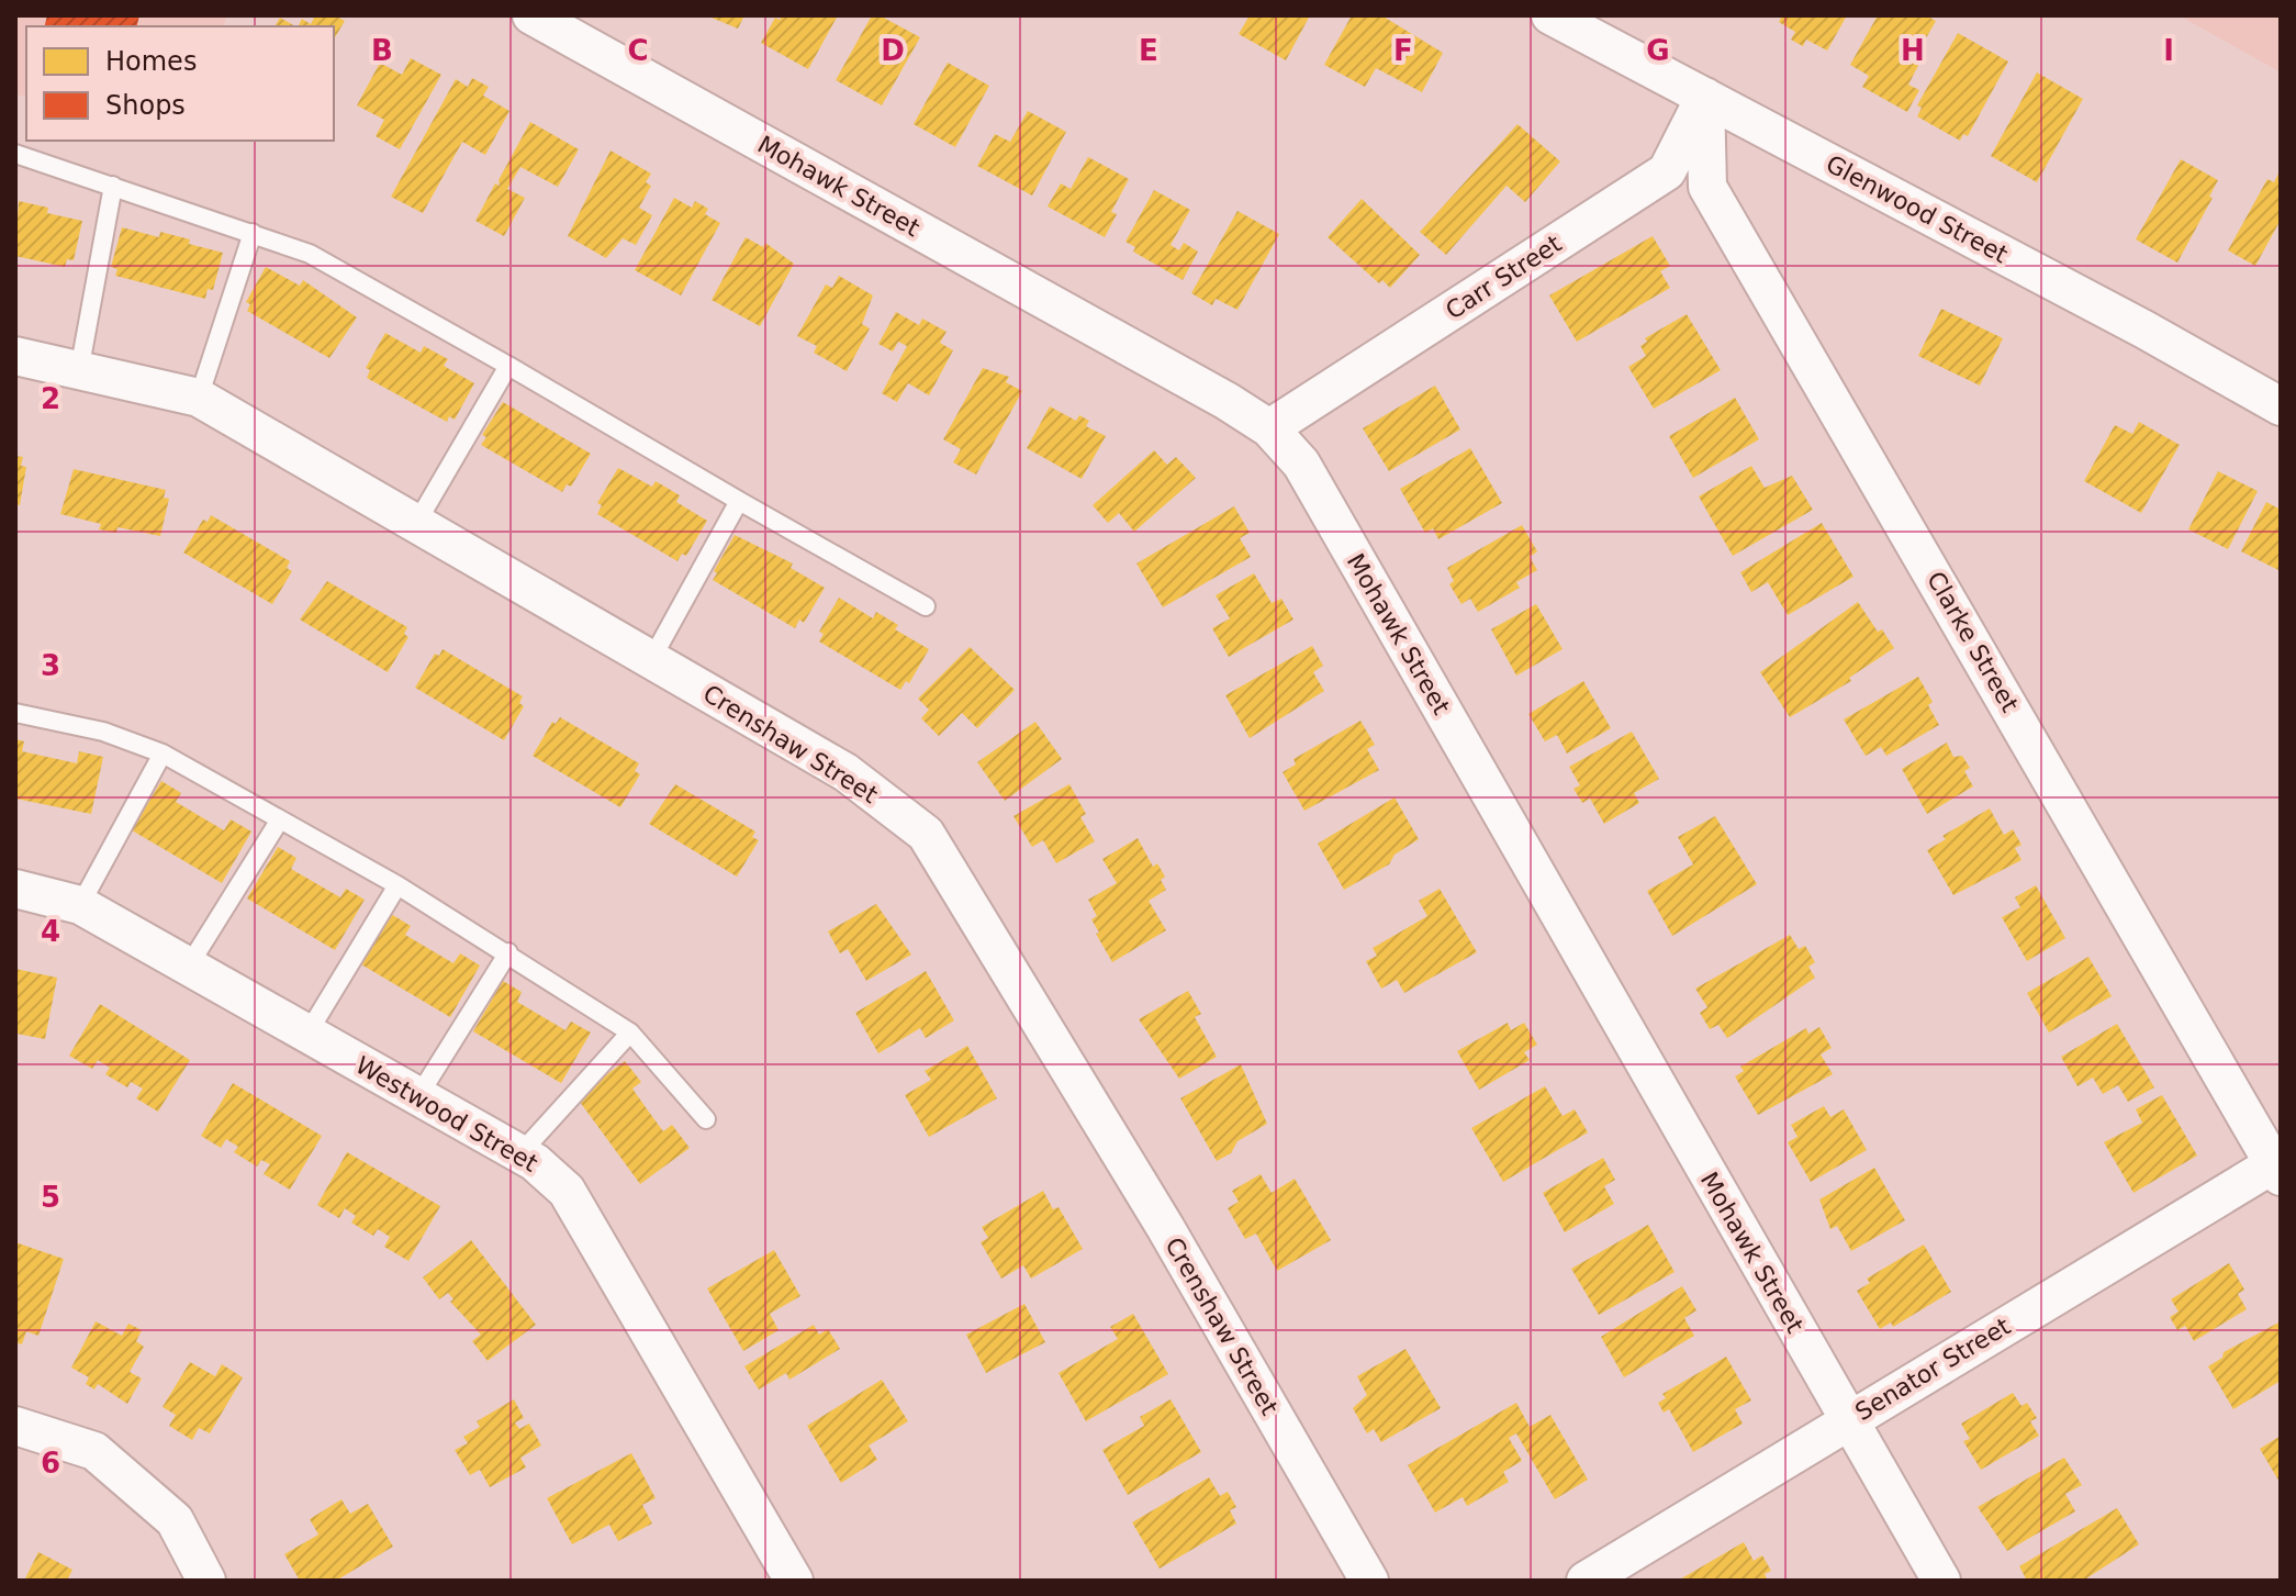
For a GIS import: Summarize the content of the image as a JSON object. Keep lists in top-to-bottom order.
{
  "streets": {
    "street": [
      "Mohawk Street",
      "Glenwood Street",
      "Carr Street",
      "Clarke Street",
      "Crenshaw Street",
      "Westwood Street",
      "Senator Street"
    ]
  },
  "crossings": [
    ["Mohawk Street", "Carr Street"],
    ["Mohawk Street", "Senator Street"],
    ["Glenwood Street", "Carr Street"],
    ["Glenwood Street", "Clarke Street"],
    ["Carr Street", "Clarke Street"],
    ["Clarke Street", "Senator Street"]
  ],
  "legend": ["Homes", "Shops"],
  "grid": {
    "columns": [
      "B",
      "C",
      "D",
      "E",
      "F",
      "G",
      "H",
      "I"
    ],
    "rows": [
      "2",
      "3",
      "4",
      "5",
      "6"
    ]
  }
}
